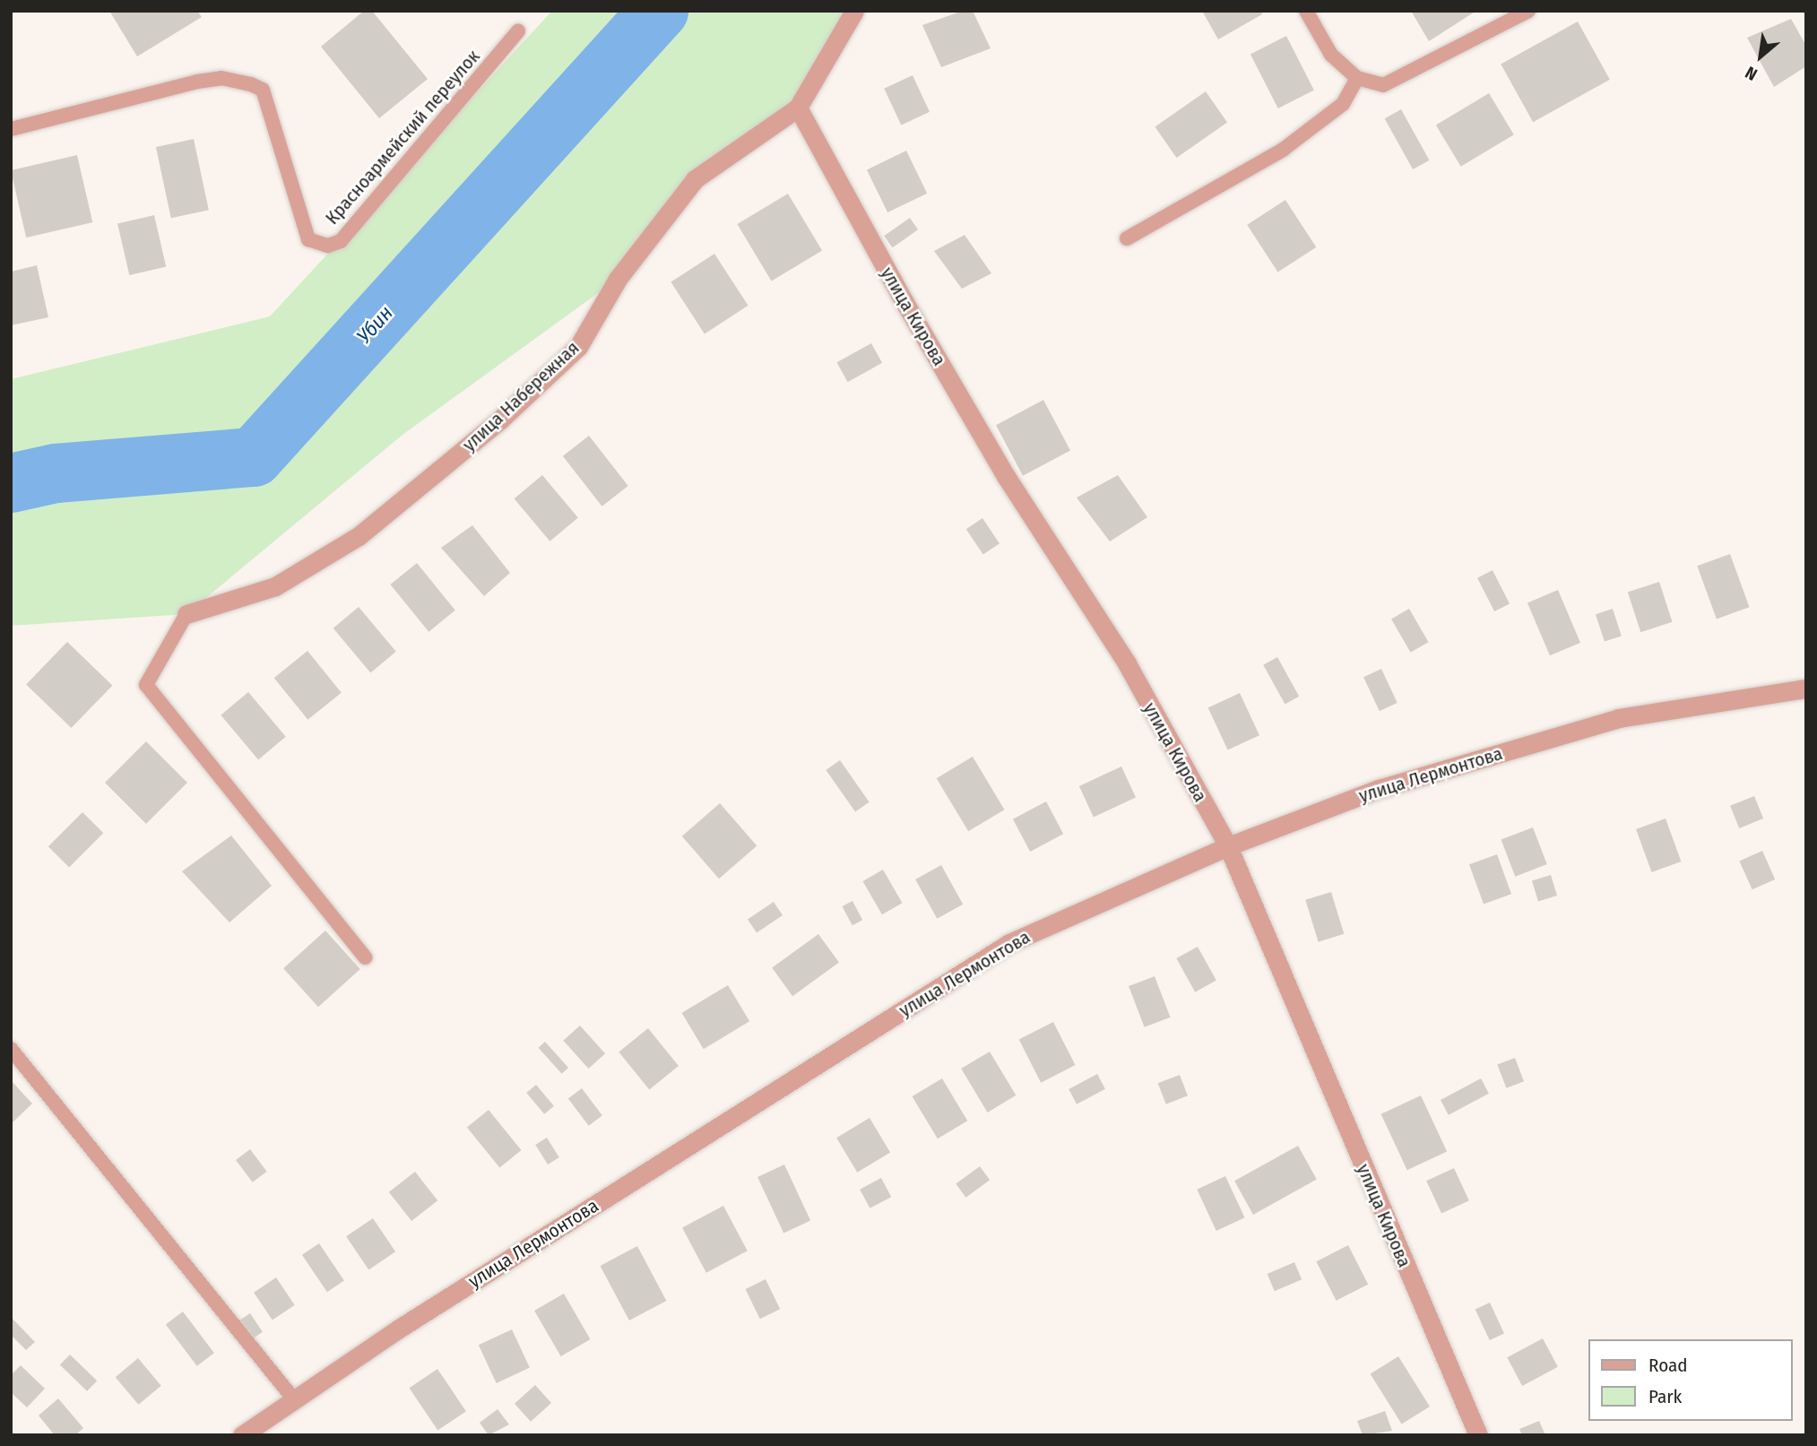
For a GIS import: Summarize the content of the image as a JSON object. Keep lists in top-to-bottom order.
{
  "streets": {
    "street": ["улица Кирова", "улица Набережная", "улица Лермонтова"],
    "lane": ["Красноармейский переулок"]
  },
  "crossings": [
    ["улица Кирова", "улица Набережная"],
    ["улица Кирова", "улица Лермонтова"]
  ],
  "water": ["Убин"],
  "legend": ["Road", "Park"],
  "north": "bottom left"
}
